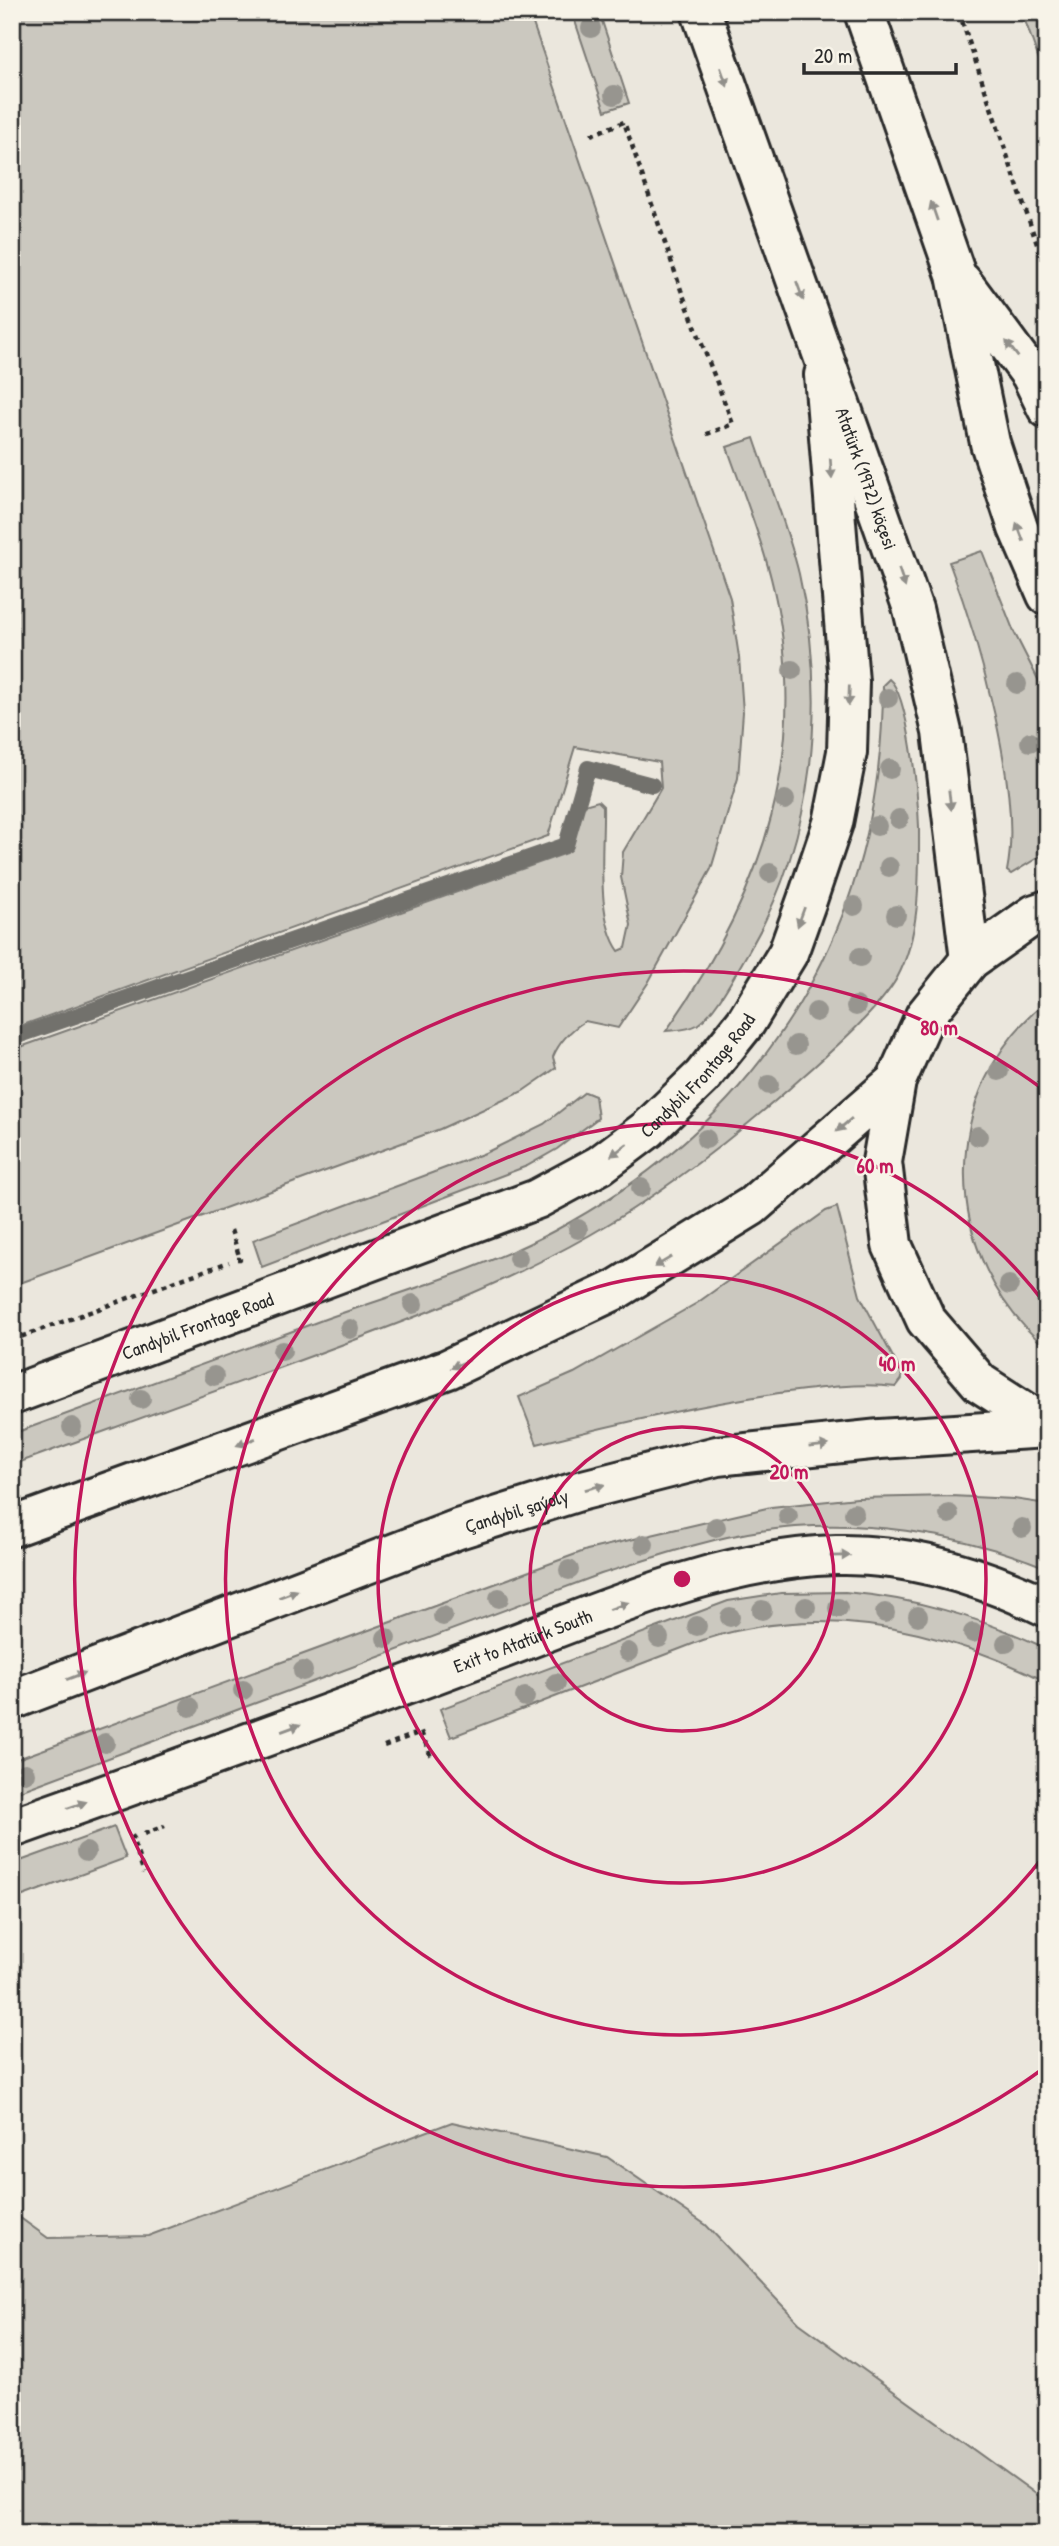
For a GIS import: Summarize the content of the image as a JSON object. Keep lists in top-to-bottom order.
{
  "streets": {
    "main road": [
      "Atatürk (1972) köçesi",
      "Candybil Frontage Road",
      "Çandybil şaýoly",
      "Exit to Atatürk South"
    ]
  },
  "crossings": [
    ["Atatürk (1972) köçesi", "Candybil Frontage Road"]
  ],
  "one_way": ["Candybil Frontage Road"],
  "scale_bar": "20 m",
  "rings": [
    "80 m",
    "60 m",
    "40 m",
    "20 m"
  ]
}
